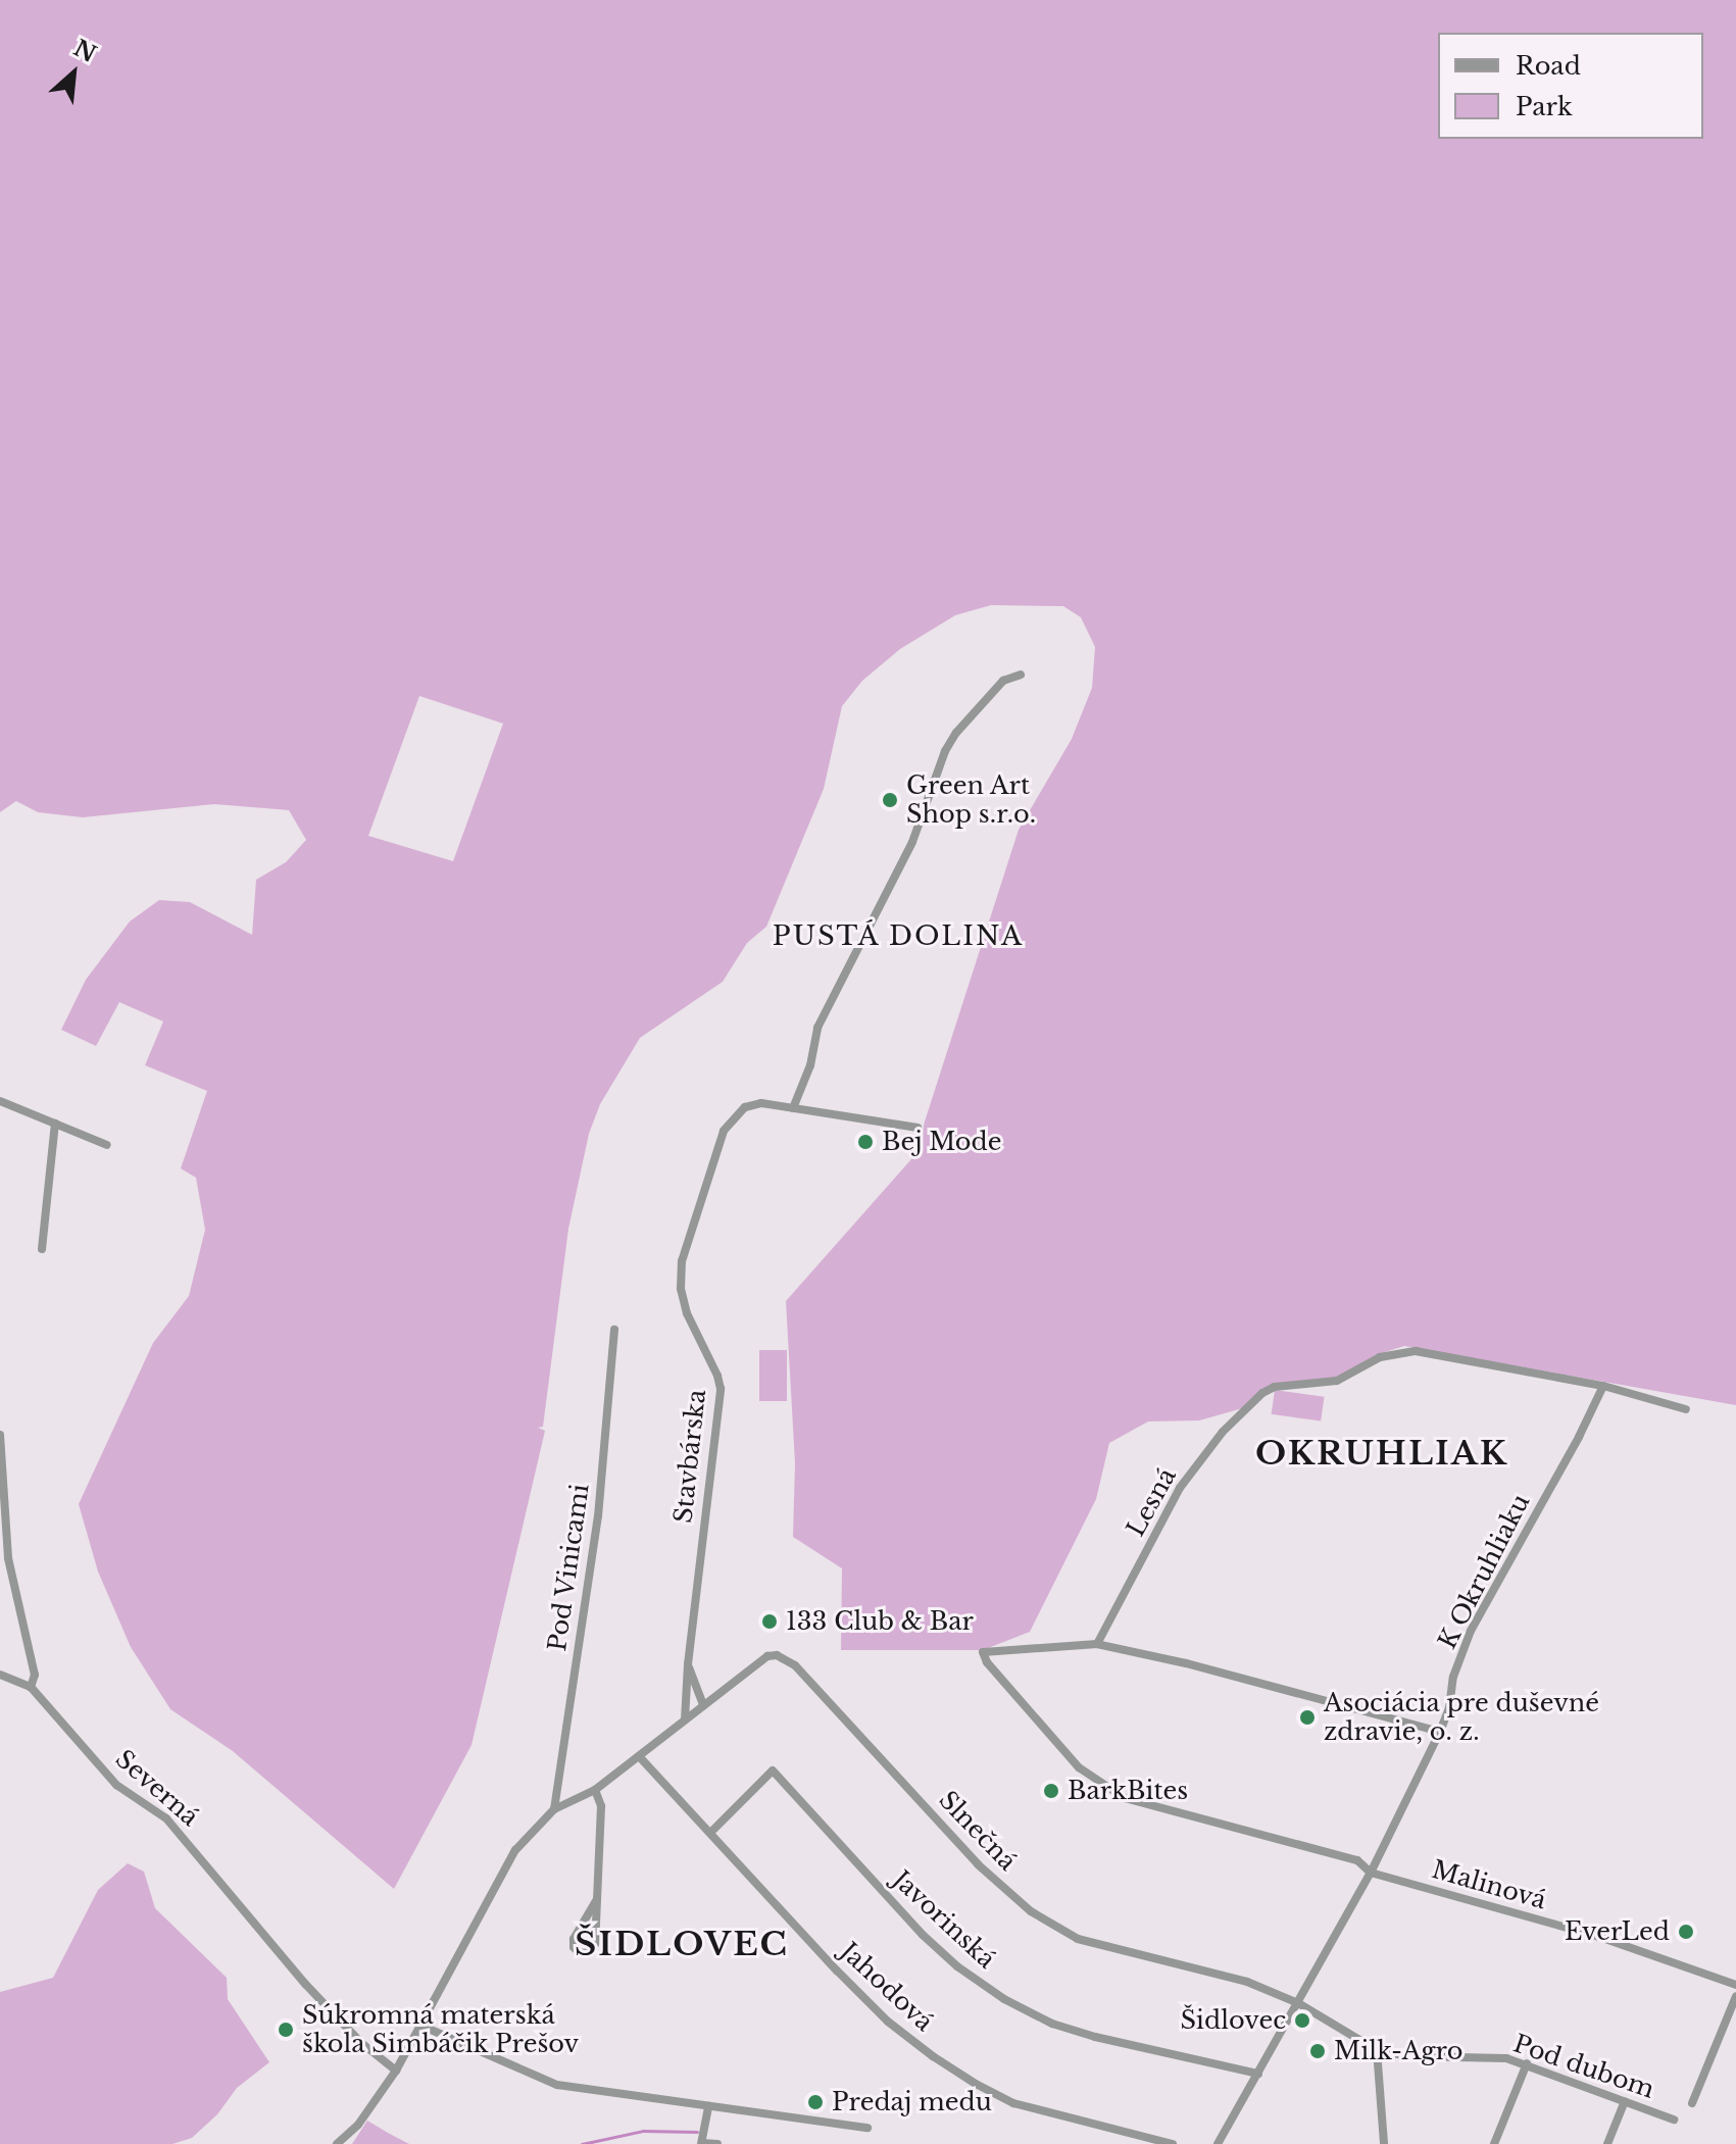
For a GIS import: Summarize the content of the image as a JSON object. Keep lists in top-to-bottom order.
{
  "streets": {
    "street": [
      "Stavbárska",
      "Lesná",
      "Pod Vinicami",
      "K Okruhliaku",
      "Severná",
      "Slnečná",
      "Malinová",
      "Javorinská",
      "Jahodová",
      "Pod dubom"
    ]
  },
  "crossings": [
    ["Stavbárska", "Slnečná"],
    ["Lesná", "K Okruhliaku"],
    ["Lesná", "Malinová"],
    ["K Okruhliaku", "Slnečná"],
    ["K Okruhliaku", "Malinová"],
    ["K Okruhliaku", "Javorinská"],
    ["K Okruhliaku", "Pod dubom"],
    ["Slnečná", "Pod dubom"],
    ["Javorinská", "Jahodová"]
  ],
  "districts": ["PUSTÁ DOLINA", "OKRUHLIAK", "ŠIDLOVEC"],
  "places": [
    "Green Art Shop s.r.o.",
    "Bej Mode",
    "133 Club & Bar",
    "Asociácia pre duševné zdravie, o. z.",
    "BarkBites",
    "EverLed",
    "Šidlovec",
    "Súkromná materská škola Simbáčik Prešov",
    "Milk-Agro",
    "Predaj medu"
  ],
  "legend": ["Road", "Park"],
  "north": "top right"
}
